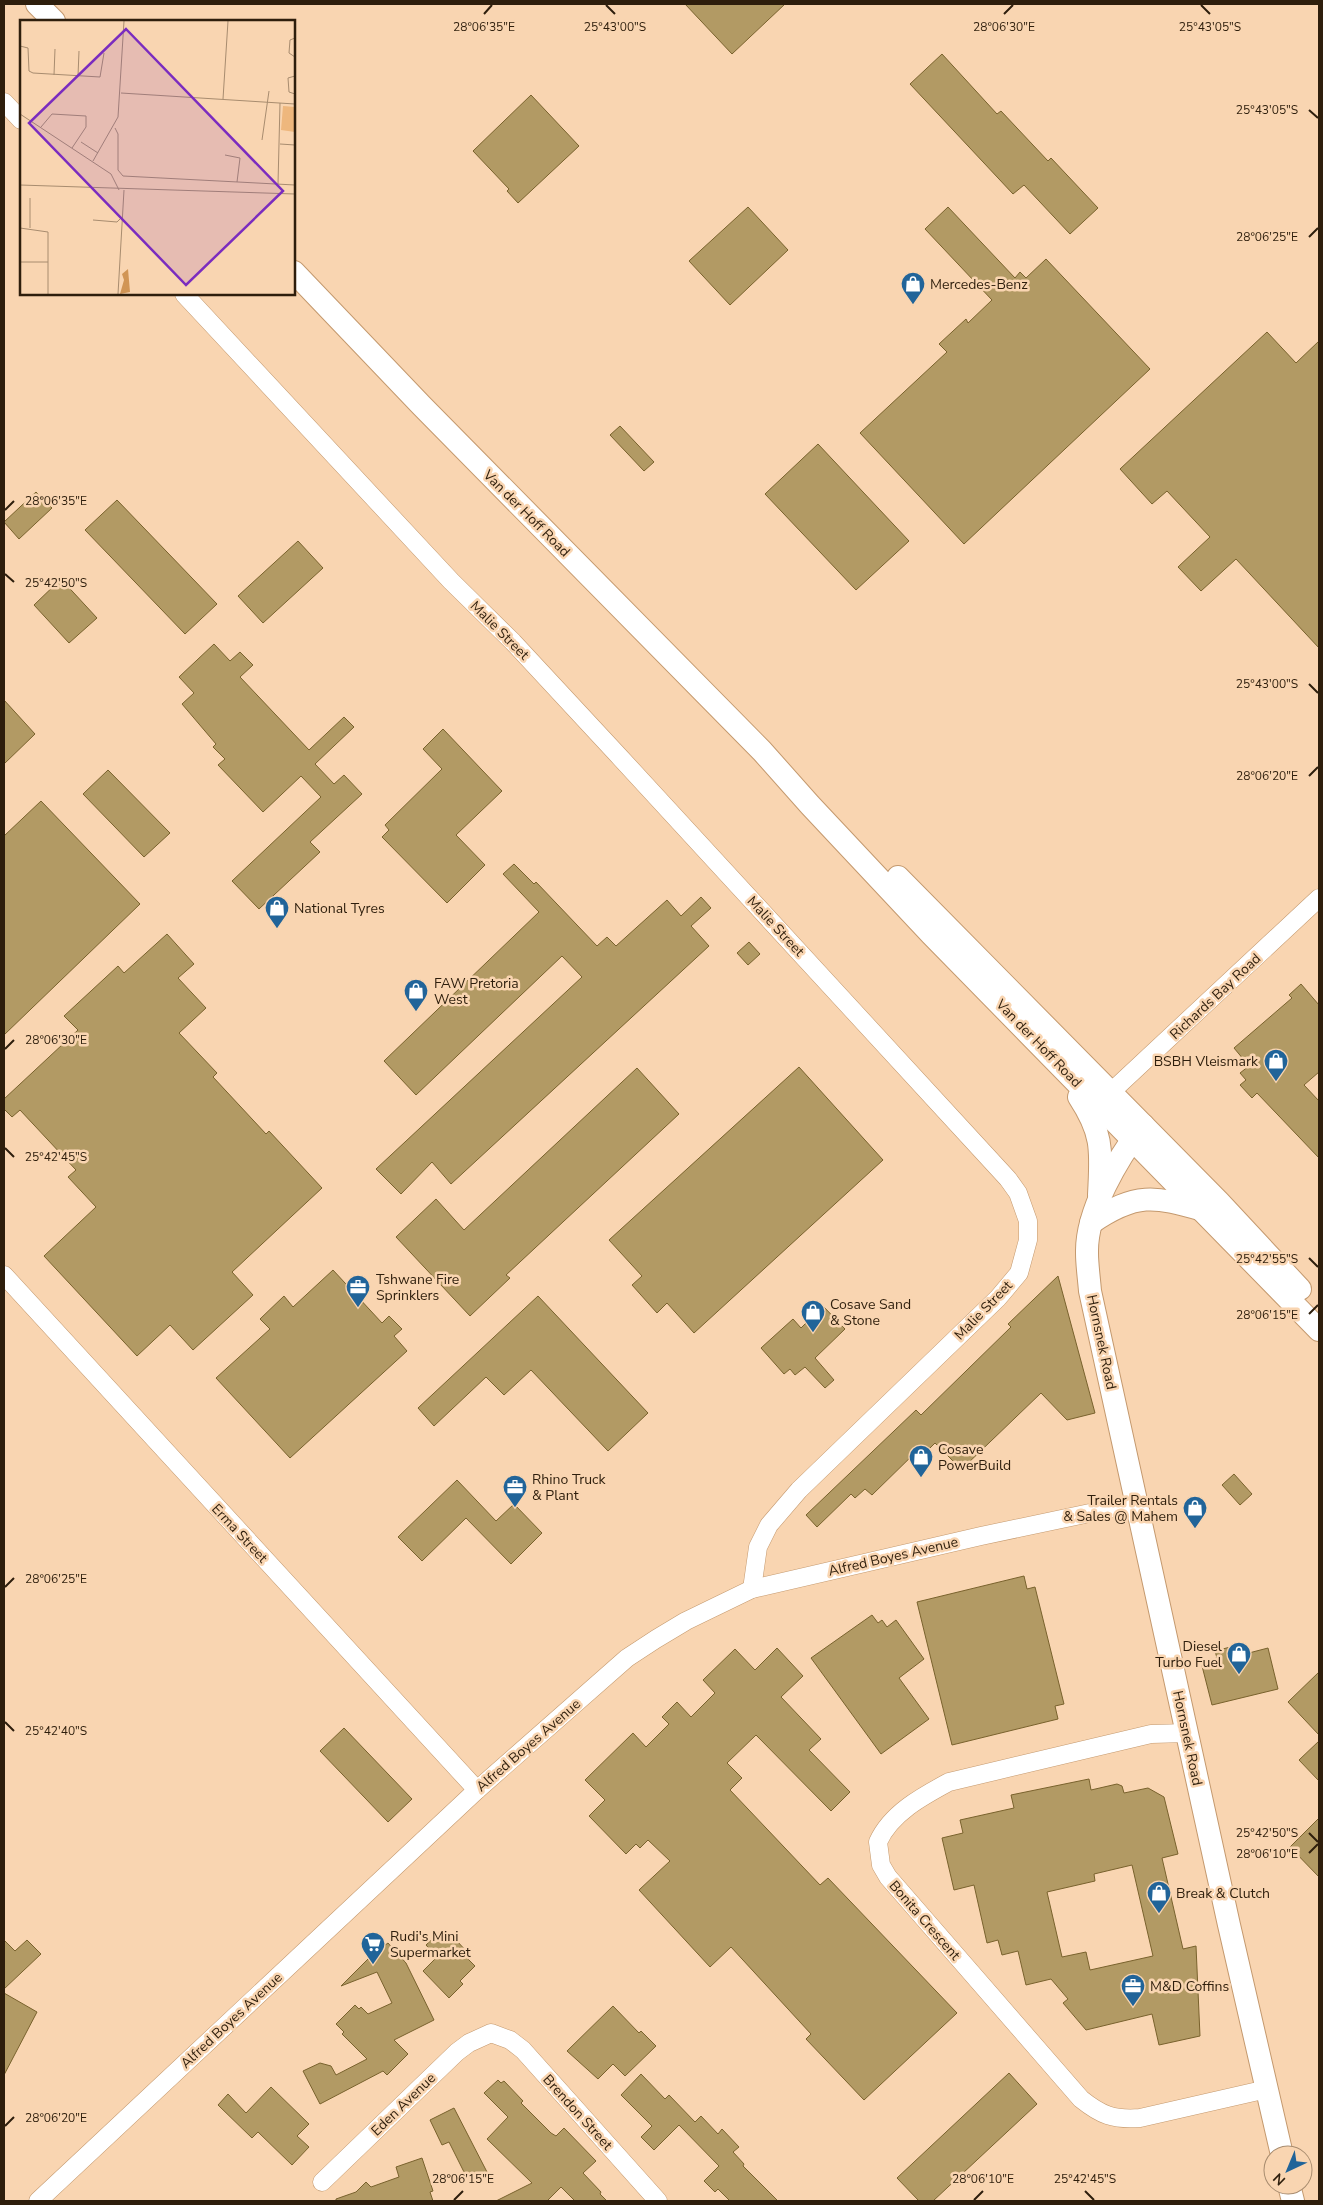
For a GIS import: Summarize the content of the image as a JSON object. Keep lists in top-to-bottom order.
{
  "streets": {
    "main road": ["Van der Hoff Road", "Hornsnek Road"],
    "street": [
      "Malie Street",
      "Richards Bay Road",
      "Erma Street",
      "Alfred Boyes Avenue",
      "Bonita Crescent",
      "Eden Avenue",
      "Brendon Street"
    ]
  },
  "crossings": [
    ["Van der Hoff Road", "Richards Bay Road"],
    ["Van der Hoff Road", "Hornsnek Road"],
    ["Malie Street", "Alfred Boyes Avenue"],
    ["Hornsnek Road", "Alfred Boyes Avenue"],
    ["Hornsnek Road", "Bonita Crescent"],
    ["Erma Street", "Alfred Boyes Avenue"],
    ["Eden Avenue", "Brendon Street"]
  ],
  "places": {
    "shop": [
      "Mercedes-Benz",
      "National Tyres",
      "FAW Pretoria West",
      "BSBH Vleismark",
      "Cosave Sand & Stone",
      "Cosave PowerBuild",
      "Trailer Rentals & Sales @ Mahem",
      "Diesel Turbo Fuel",
      "Break & Clutch"
    ],
    "office": ["Tshwane Fire Sprinklers", "Rhino Truck & Plant", "M&D Coffins"],
    "supermarket": ["Rudi's Mini Supermarket"]
  },
  "north": "bottom left",
  "coordinates": [
    "25°43'00\"S",
    "25°43'05\"S",
    "28°06'35\"E",
    "28°06'30\"E",
    "28°06'25\"E",
    "25°42'50\"S",
    "28°06'20\"E",
    "25°42'45\"S",
    "25°42'55\"S",
    "28°06'15\"E",
    "25°42'40\"S",
    "28°06'10\"E"
  ]
}
